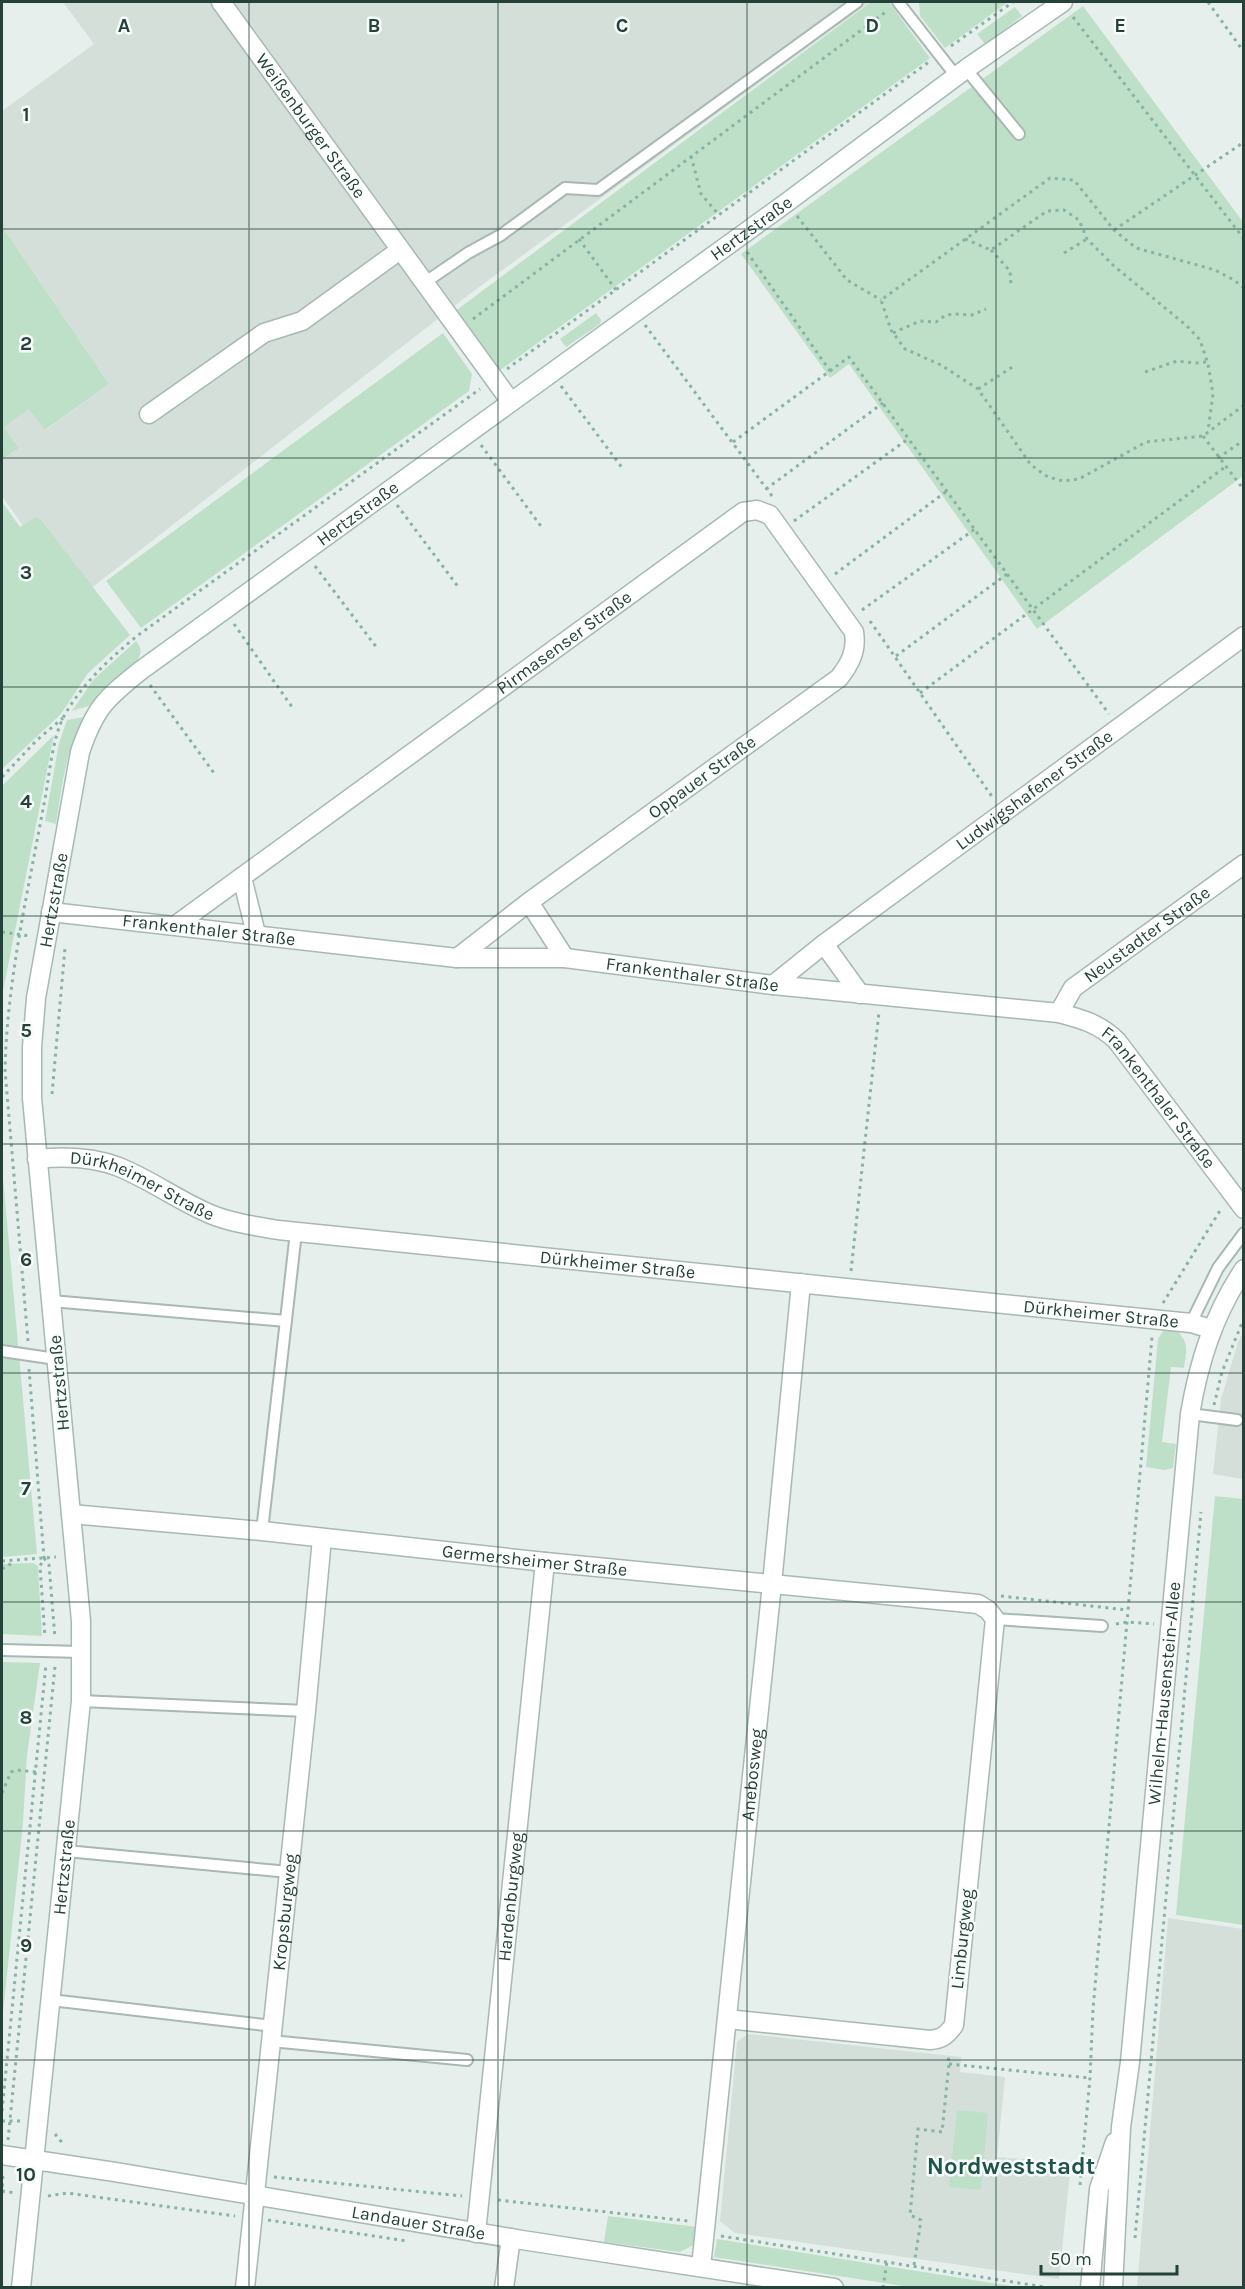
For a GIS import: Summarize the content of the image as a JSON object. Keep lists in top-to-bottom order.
{
  "streets": {
    "street": [
      "Weißenburger Straße",
      "Hertzstraße",
      "Pirmasenser Straße",
      "Oppauer Straße",
      "Ludwigshafener Straße",
      "Frankenthaler Straße",
      "Neustadter Straße",
      "Dürkheimer Straße",
      "Germersheimer Straße",
      "Wilhelm-Hausenstein-Allee",
      "Anebosweg",
      "Hardenburgweg",
      "Kropsburgweg",
      "Limburgweg",
      "Landauer Straße"
    ]
  },
  "crossings": [
    ["Weißenburger Straße", "Hertzstraße"],
    ["Hertzstraße", "Frankenthaler Straße"],
    ["Hertzstraße", "Dürkheimer Straße"],
    ["Hertzstraße", "Germersheimer Straße"],
    ["Hertzstraße", "Landauer Straße"],
    ["Pirmasenser Straße", "Oppauer Straße"],
    ["Pirmasenser Straße", "Frankenthaler Straße"],
    ["Oppauer Straße", "Frankenthaler Straße"],
    ["Ludwigshafener Straße", "Frankenthaler Straße"],
    ["Frankenthaler Straße", "Neustadter Straße"],
    ["Dürkheimer Straße", "Wilhelm-Hausenstein-Allee"],
    ["Dürkheimer Straße", "Anebosweg"],
    ["Germersheimer Straße", "Anebosweg"],
    ["Germersheimer Straße", "Hardenburgweg"],
    ["Germersheimer Straße", "Kropsburgweg"],
    ["Anebosweg", "Landauer Straße"],
    ["Hardenburgweg", "Landauer Straße"],
    ["Kropsburgweg", "Landauer Straße"]
  ],
  "districts": ["Nordweststadt"],
  "scale_bar": "50 m",
  "grid": {
    "columns": [
      "A",
      "B",
      "C",
      "D",
      "E"
    ],
    "rows": [
      "1",
      "2",
      "3",
      "4",
      "5",
      "6",
      "7",
      "8",
      "9",
      "10"
    ]
  }
}
